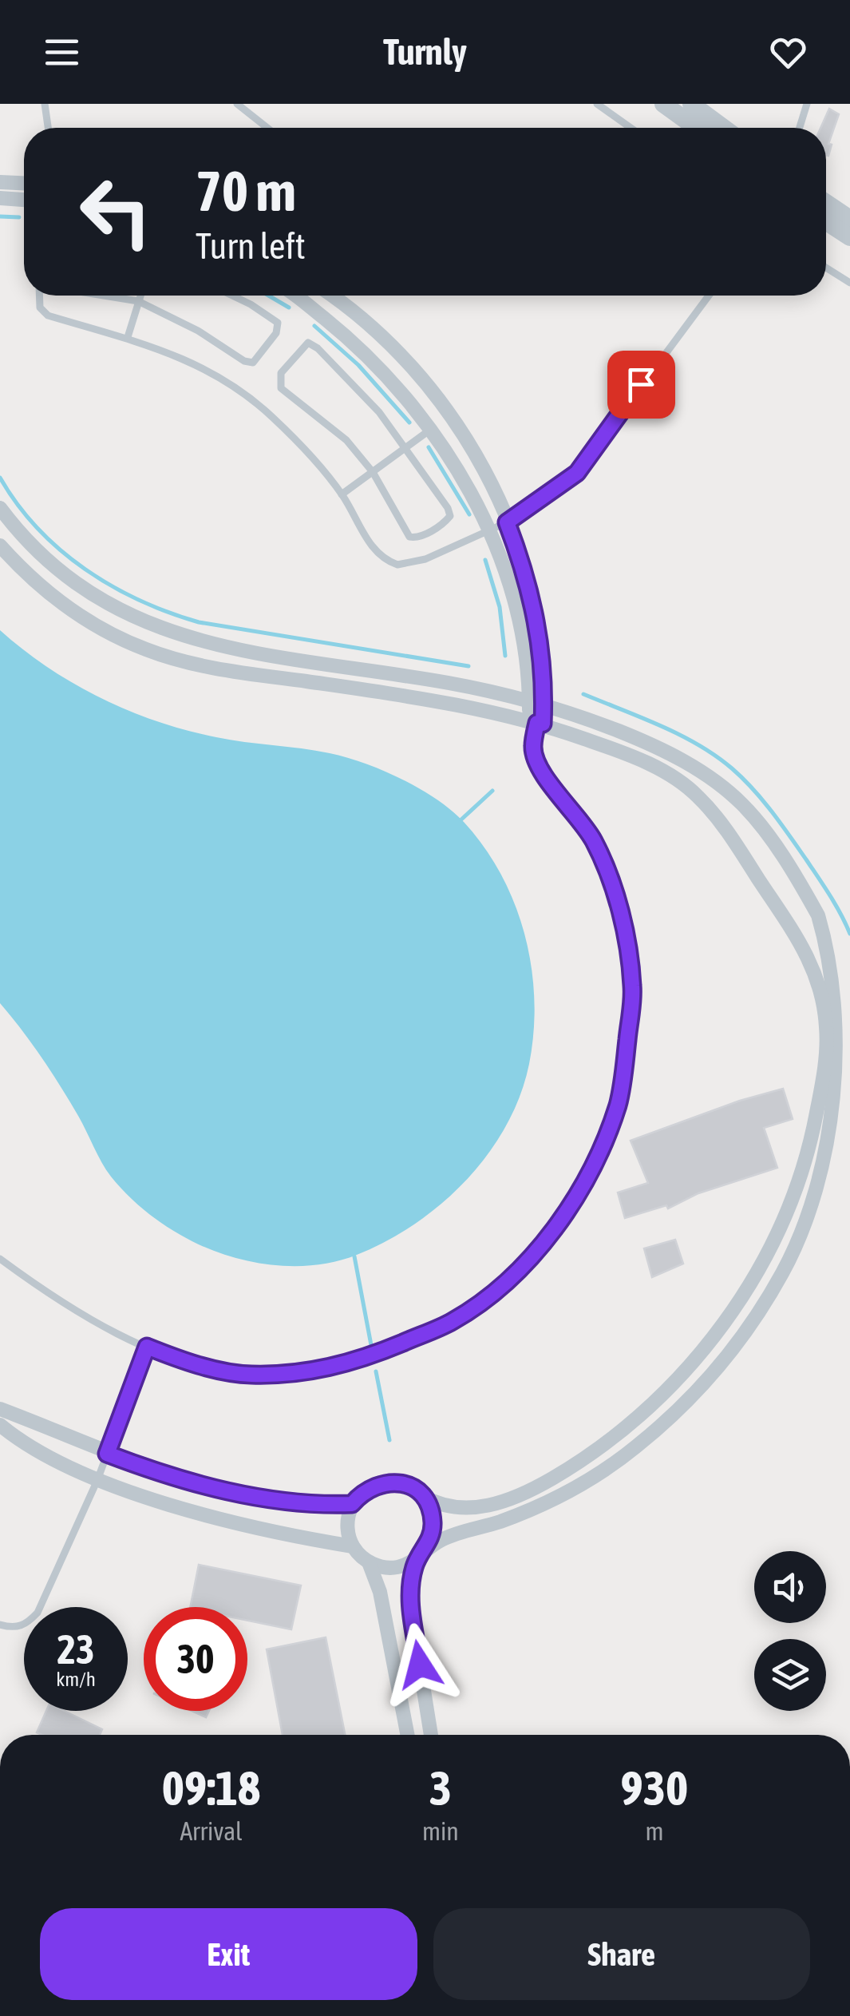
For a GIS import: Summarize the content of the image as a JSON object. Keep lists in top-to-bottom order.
{
  "page": {
    "header": "Turnly",
    "turn": ["70 m", "Turn left"],
    "speed": "23 km/h",
    "limit": "30",
    "eta": [
      "09:18",
      "Arrival",
      "3",
      "min",
      "930",
      "m"
    ],
    "buttons": ["Exit", "Share"]
  }
}
